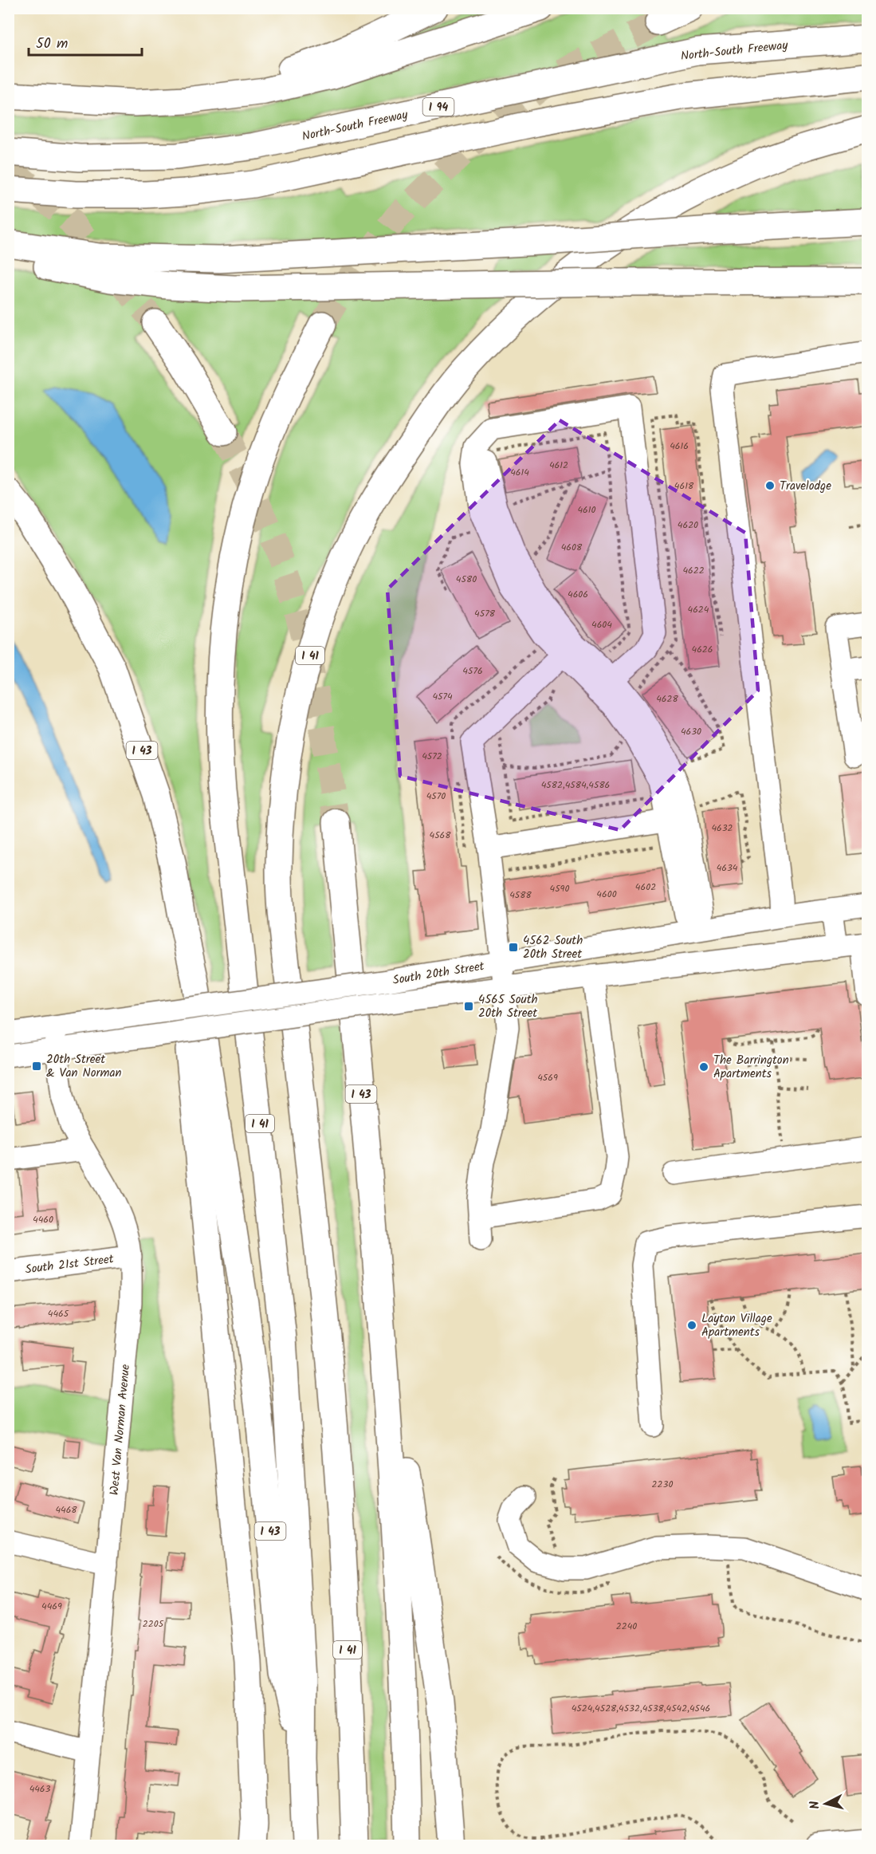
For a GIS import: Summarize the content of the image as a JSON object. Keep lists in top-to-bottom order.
{
  "streets": {
    "highway": [
      "North-South Freeway",
      "I 94",
      "I 41",
      "I 43"
    ],
    "street": ["South 20th Street", "South 21st Street", "West Van Norman Avenue"]
  },
  "crossings": [
    ["I 41", "I 43"],
    ["South 20th Street", "West Van Norman Avenue"],
    ["South 21st Street", "West Van Norman Avenue"]
  ],
  "places": {
    "other": ["Travelodge", "The Barrington Apartments", "Layton Village Apartments"],
    "transit": ["4562 South 20th Street", "4565 South 20th Street", "20th Street & Van Norman"]
  },
  "house_numbers": [
    "4616",
    "4612",
    "4614",
    "4618",
    "4610",
    "4620",
    "4608",
    "4622",
    "4580",
    "4606",
    "4624",
    "4578",
    "4604",
    "4626",
    "4576",
    "4574",
    "4628",
    "4630",
    "4572",
    "4582,4584,4586",
    "4570",
    "4632",
    "4568",
    "4634",
    "4602",
    "4590",
    "4600",
    "4588",
    "4569",
    "4460",
    "4465",
    "2230",
    "4468",
    "4469",
    "2205",
    "2240",
    "4524,4528,4532,4538,4542,4546",
    "4463"
  ],
  "scale_bar": "50 m",
  "north": "left"
}
